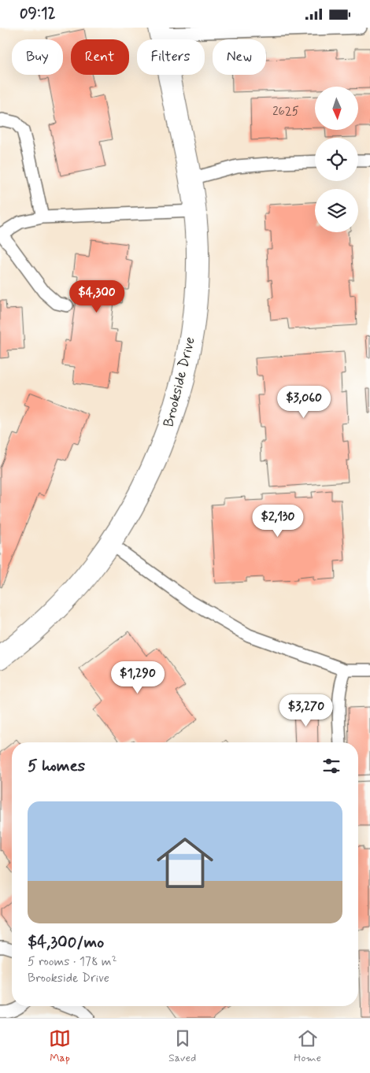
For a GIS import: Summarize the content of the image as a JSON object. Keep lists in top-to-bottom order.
{
  "streets": {
    "street": ["Brookside Drive"]
  },
  "house_numbers": ["2625"],
  "north": "bottom",
  "page": {
    "status": "09:12",
    "chip": [
      "Buy",
      "Rent",
      "Filters",
      "New"
    ],
    "price": [
      "$4,300",
      "$3,060",
      "$2,130",
      "$1,290",
      "$3,270"
    ],
    "heading": "5 homes",
    "list": [
      {
        "name": "$4,300/mo",
        "note": "5 rooms · 178 m² · Brookside Drive"
      }
    ],
    "tabs": ["Map", "Saved", "Home"]
  }
}
